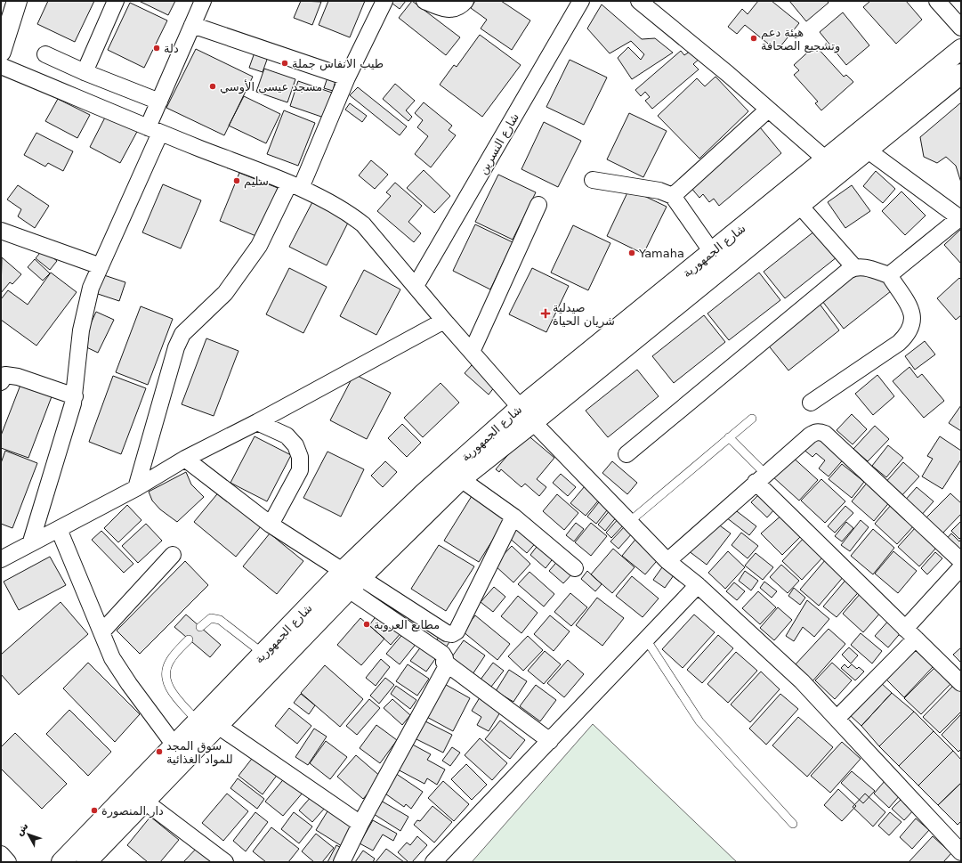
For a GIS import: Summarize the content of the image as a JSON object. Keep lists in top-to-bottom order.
{
  "streets": {
    "main road": ["شارع الجمهورية"],
    "street": ["شارع النسرين"]
  },
  "places": {
    "other": [
      "هيئة دعم وتشجيع الصحافة",
      "دلة",
      "طيب الانفاس جملة",
      "مسجد عيسى الأوسي",
      "سليم",
      "Yamaha",
      "مطابع العروبة",
      "سوق المجد للمواد الغذائية",
      "دار المنصورة"
    ],
    "health": ["صيدلية شريان الحياة"]
  },
  "north": "top left"
}
